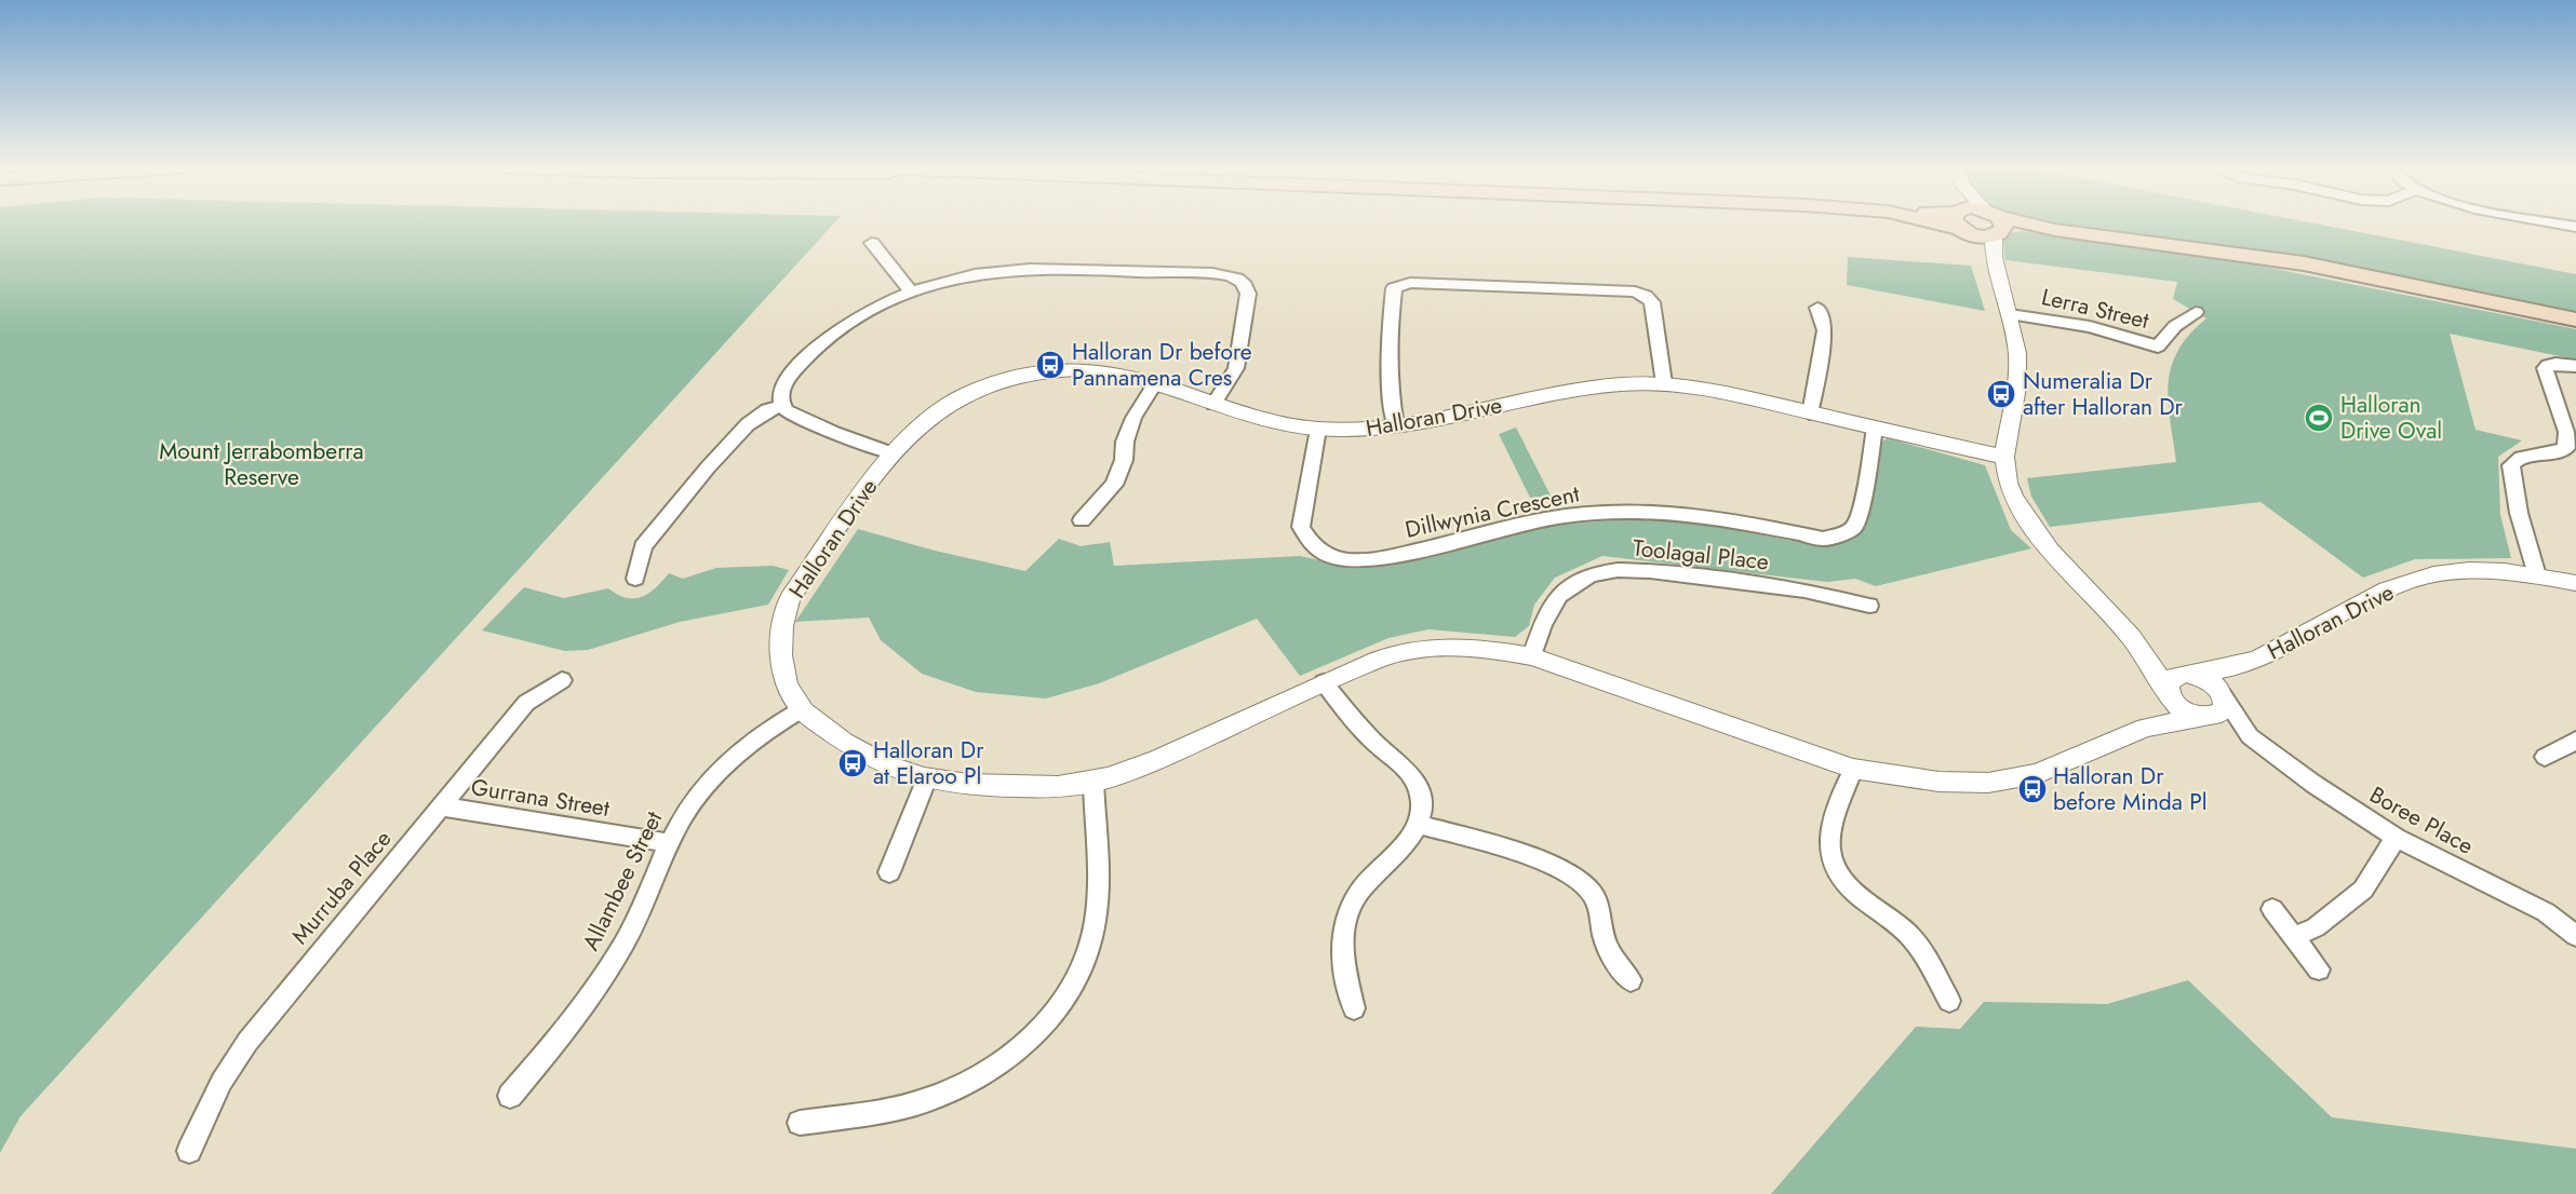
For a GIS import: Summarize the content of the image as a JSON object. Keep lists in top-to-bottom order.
{
  "streets": {
    "street": [
      "Lerra Street",
      "Halloran Drive",
      "Dillwynia Crescent",
      "Toolagal Place",
      "Gurrana Street",
      "Boree Place",
      "Allambee Street",
      "Murruba Place"
    ]
  },
  "crossings": [
    ["Halloran Drive", "Dillwynia Crescent"],
    ["Halloran Drive", "Toolagal Place"],
    ["Halloran Drive", "Boree Place"],
    ["Halloran Drive", "Allambee Street"],
    ["Gurrana Street", "Allambee Street"],
    ["Gurrana Street", "Murruba Place"]
  ],
  "parks": ["Mount Jerrabomberra Reserve"],
  "places": {
    "bus stop": [
      "Halloran Dr before Pannamena Cres",
      "Numeralia Dr after Halloran Dr",
      "Halloran Dr at Elaroo Pl",
      "Halloran Dr before Minda Pl"
    ],
    "sports": ["Halloran Drive Oval"]
  }
}
